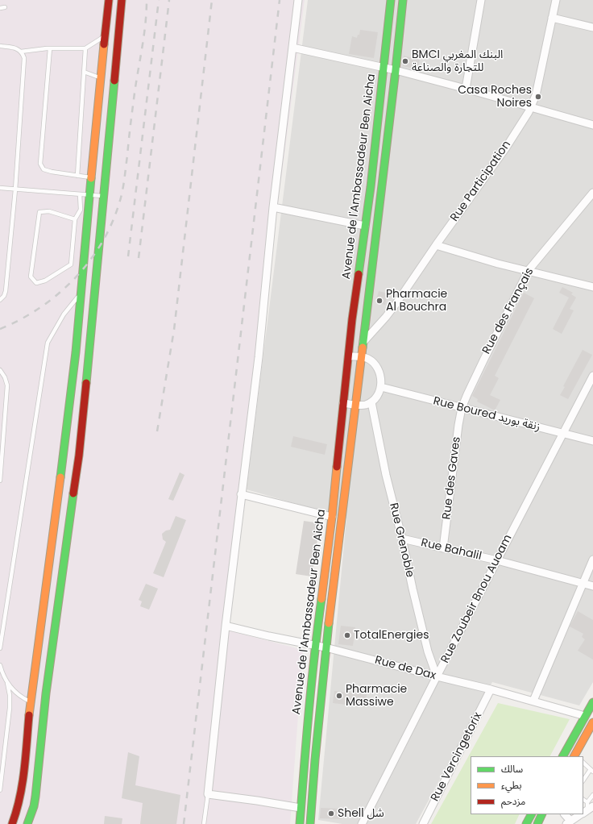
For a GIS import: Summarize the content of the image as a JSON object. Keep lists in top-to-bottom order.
{
  "streets": {
    "main road": ["Avenue de l'Ambassadeur Ben Aicha"],
    "street": [
      "Rue Participation",
      "Rue des Français",
      "Rue Boured زنقة بوريد",
      "Rue des Gaves",
      "Rue Grenoble",
      "Rue Bahalil",
      "Rue Zoubeir Bnou Auoam",
      "Rue de Dax",
      "Rue Vercingetorix"
    ]
  },
  "crossings": [
    ["Avenue de l'Ambassadeur Ben Aicha", "Rue Participation"],
    ["Avenue de l'Ambassadeur Ben Aicha", "Rue de Dax"],
    ["Rue des Français", "Rue Boured زنقة بوريد"],
    ["Rue des Français", "Rue des Gaves"],
    ["Rue Boured زنقة بوريد", "Rue des Gaves"],
    ["Rue Boured زنقة بوريد", "Rue Zoubeir Bnou Auoam"],
    ["Rue des Gaves", "Rue Bahalil"],
    ["Rue Grenoble", "Rue Bahalil"],
    ["Rue Grenoble", "Rue Zoubeir Bnou Auoam"],
    ["Rue Grenoble", "Rue de Dax"],
    ["Rue Bahalil", "Rue Zoubeir Bnou Auoam"],
    ["Rue Zoubeir Bnou Auoam", "Rue de Dax"],
    ["Rue de Dax", "Rue Vercingetorix"]
  ],
  "places": [
    "BMCI البنك المغربي للتجارة والصناعة",
    "Casa Roches Noires",
    "Pharmacie Al Bouchra",
    "TotalEnergies",
    "Pharmacie Massiwe",
    "Shell شل"
  ],
  "legend": ["سالك", "بطيء", "مزدحم"]
}
